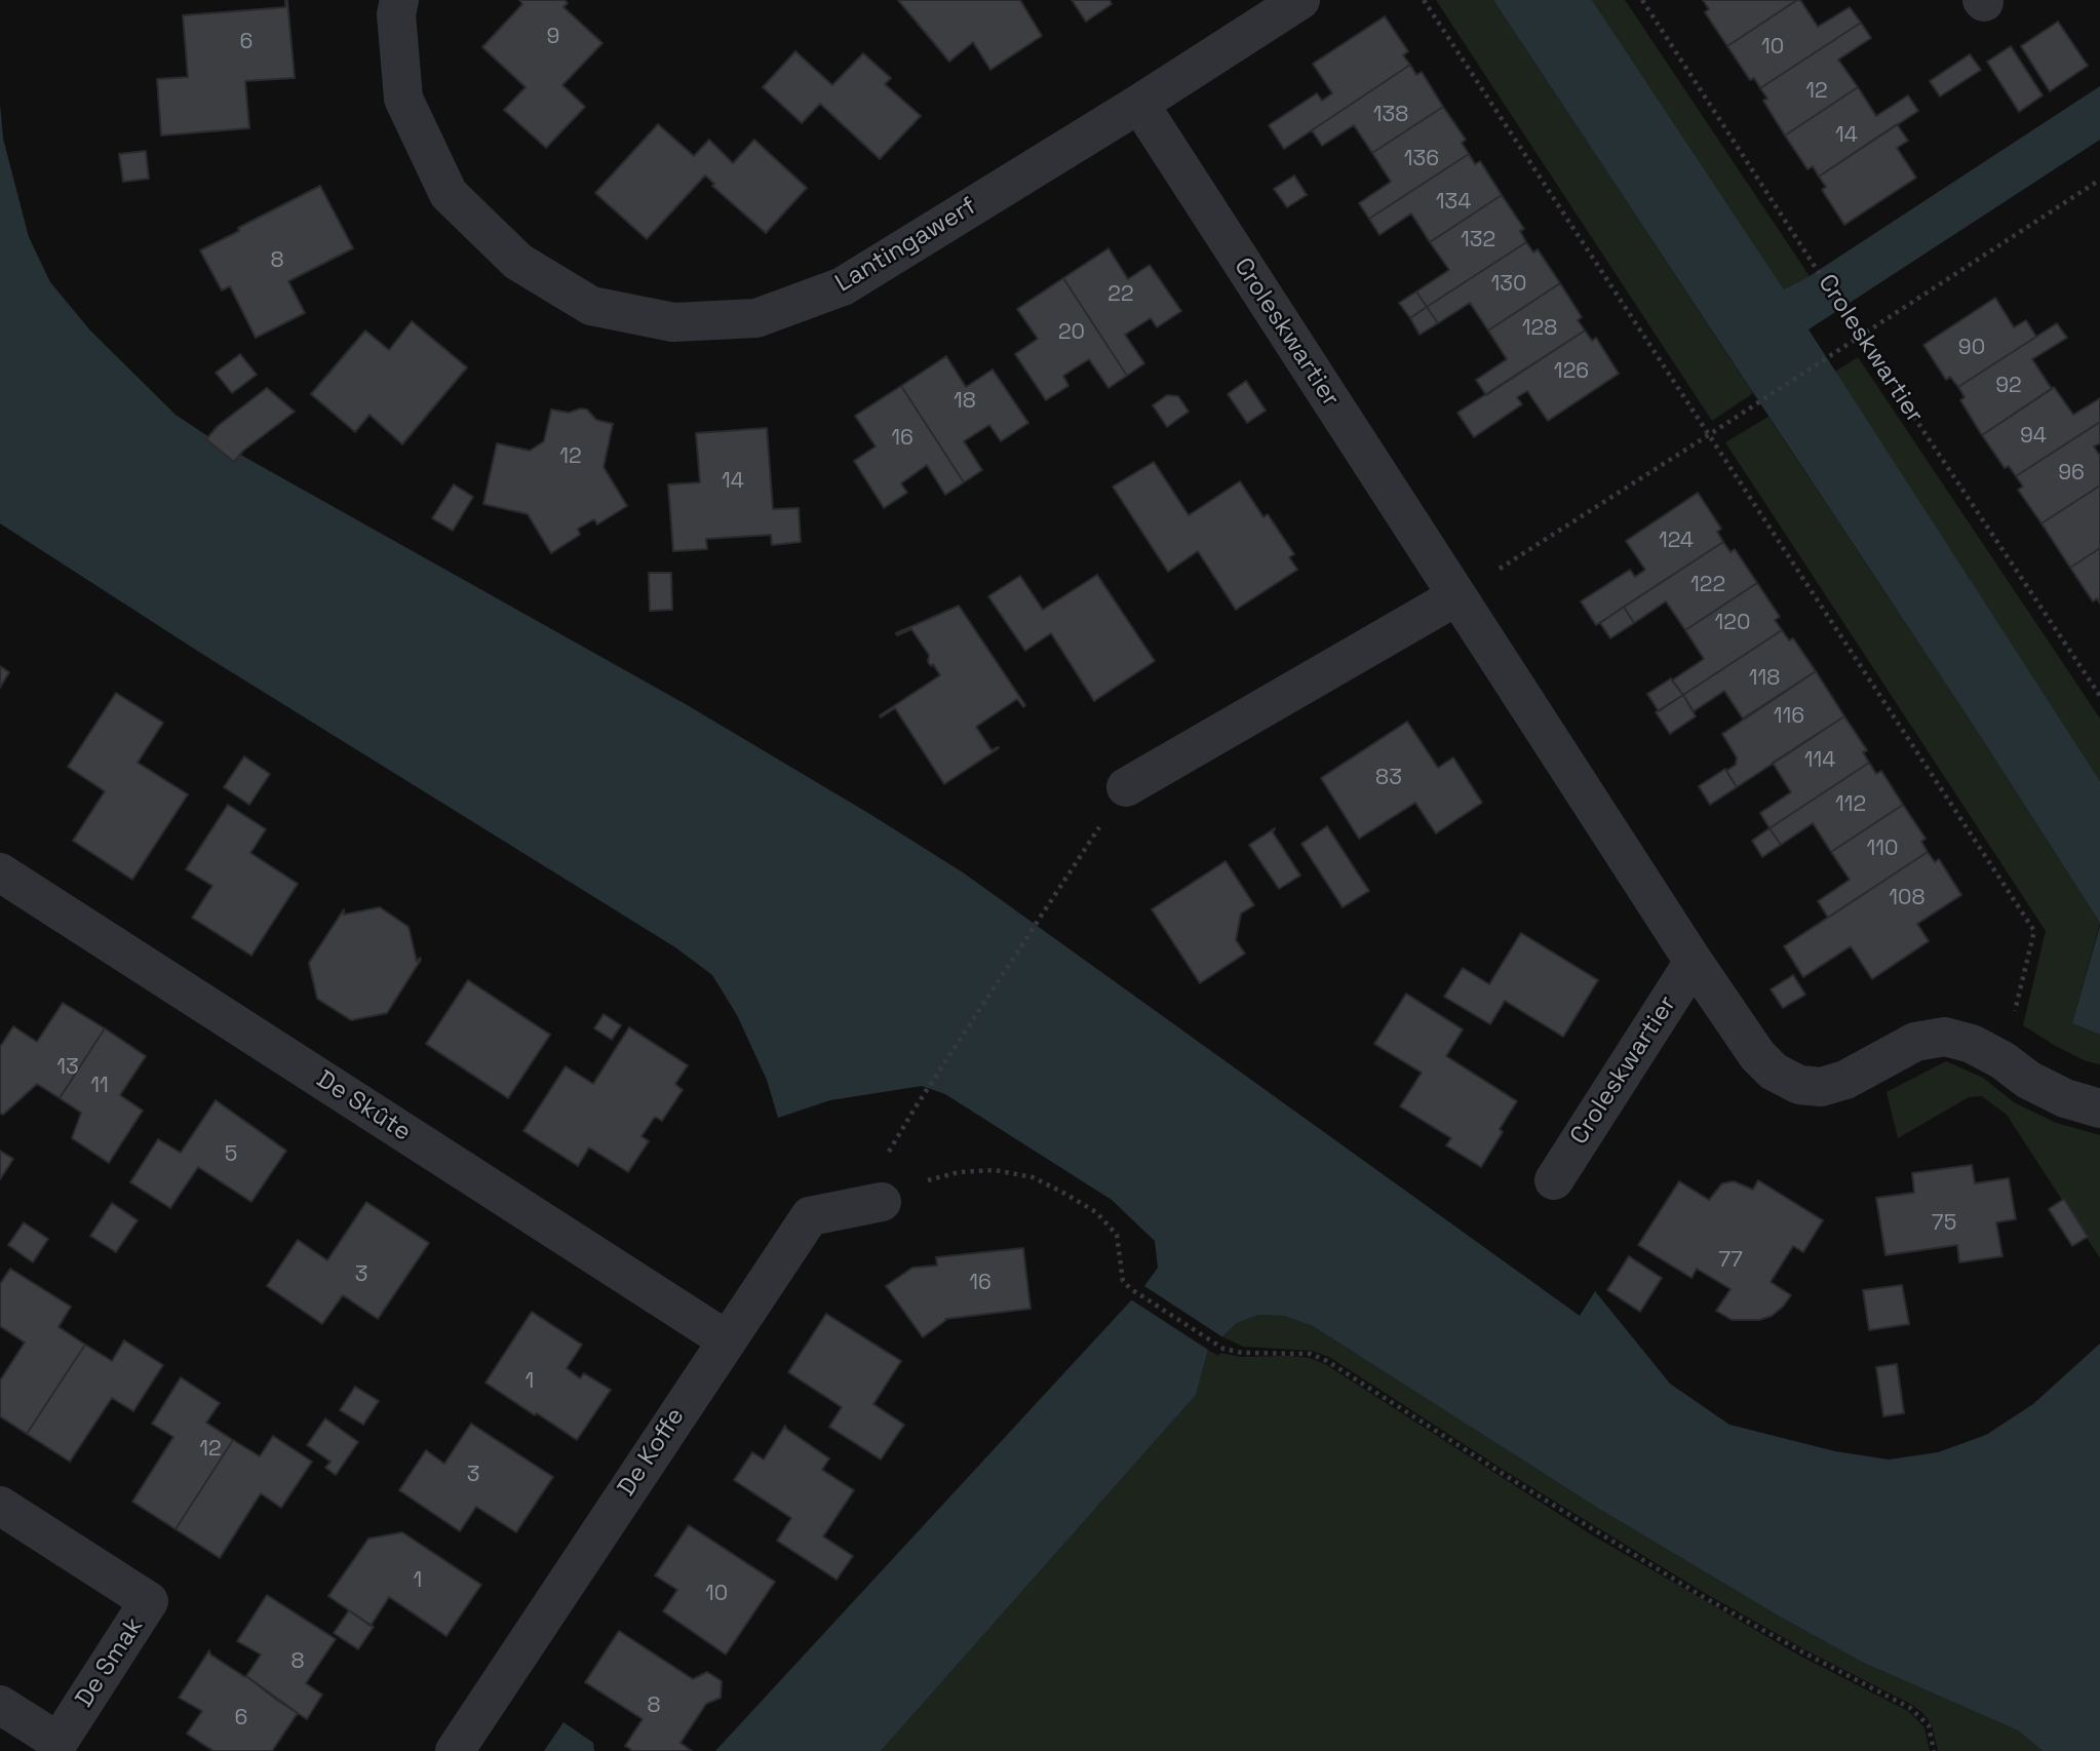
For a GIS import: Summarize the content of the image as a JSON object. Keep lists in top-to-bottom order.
{
  "streets": {
    "street": [
      "Lantingawerf",
      "Croleskwartier",
      "De Skûte",
      "De Koffe",
      "De Smak"
    ]
  },
  "crossings": [
    ["Lantingawerf", "Croleskwartier"],
    ["De Skûte", "De Koffe"]
  ],
  "house_numbers": [
    "9",
    "6",
    "10",
    "12",
    "138",
    "14",
    "136",
    "134",
    "132",
    "8",
    "130",
    "22",
    "128",
    "20",
    "90",
    "126",
    "92",
    "18",
    "94",
    "16",
    "12",
    "96",
    "14",
    "124",
    "122",
    "120",
    "118",
    "116",
    "114",
    "83",
    "112",
    "110",
    "108",
    "13",
    "11",
    "5",
    "75",
    "77",
    "3",
    "16",
    "1",
    "12",
    "3",
    "1",
    "10",
    "8",
    "8",
    "6"
  ]
}
